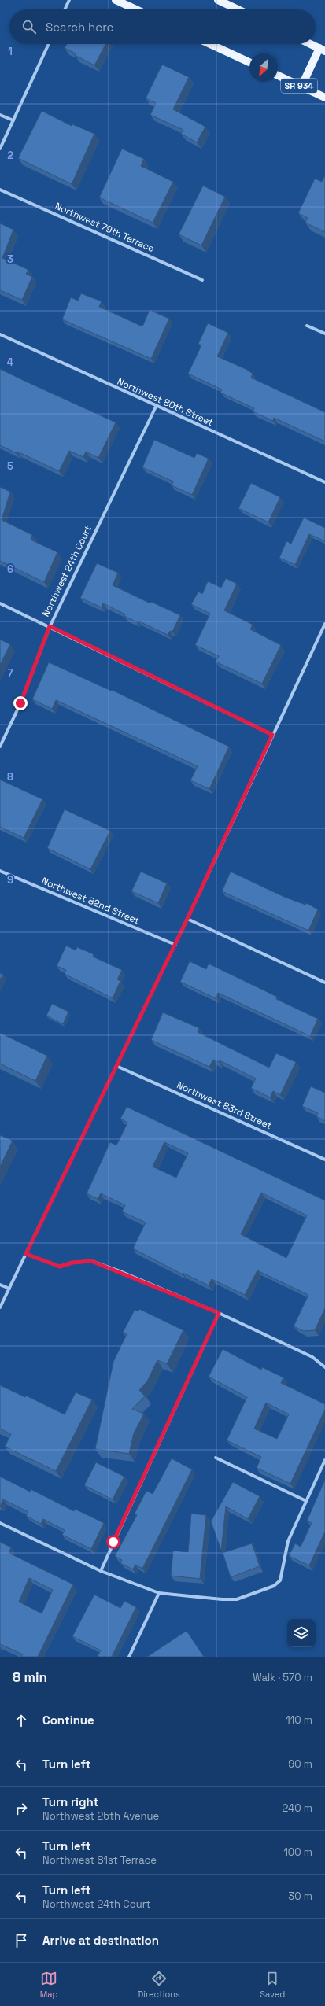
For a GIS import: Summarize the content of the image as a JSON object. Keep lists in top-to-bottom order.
{
  "streets": {
    "main road": ["SR 934"],
    "street": [
      "Northwest 79th Terrace",
      "Northwest 80th Street",
      "Northwest 24th Court",
      "Northwest 82nd Street",
      "Northwest 83rd Street"
    ]
  },
  "crossings": [
    ["Northwest 80th Street", "Northwest 24th Court"]
  ],
  "north": "bottom left",
  "page": {
    "search": "Search here",
    "heading": ["8 min", "Walk · 570 m"],
    "list": [
      ["Continue", "110 m"],
      ["Turn left", "90 m"],
      ["Turn right", "Northwest 25th Avenue", "240 m"],
      ["Turn left", "Northwest 81st Terrace", "100 m"],
      ["Turn left", "Northwest 24th Court", "30 m"],
      "Arrive at destination"
    ],
    "nav": ["Map", "Directions", "Saved"]
  },
  "grid": {
    "rows": [
      "1",
      "2",
      "3",
      "4",
      "5",
      "6",
      "7",
      "8",
      "9"
    ]
  }
}
